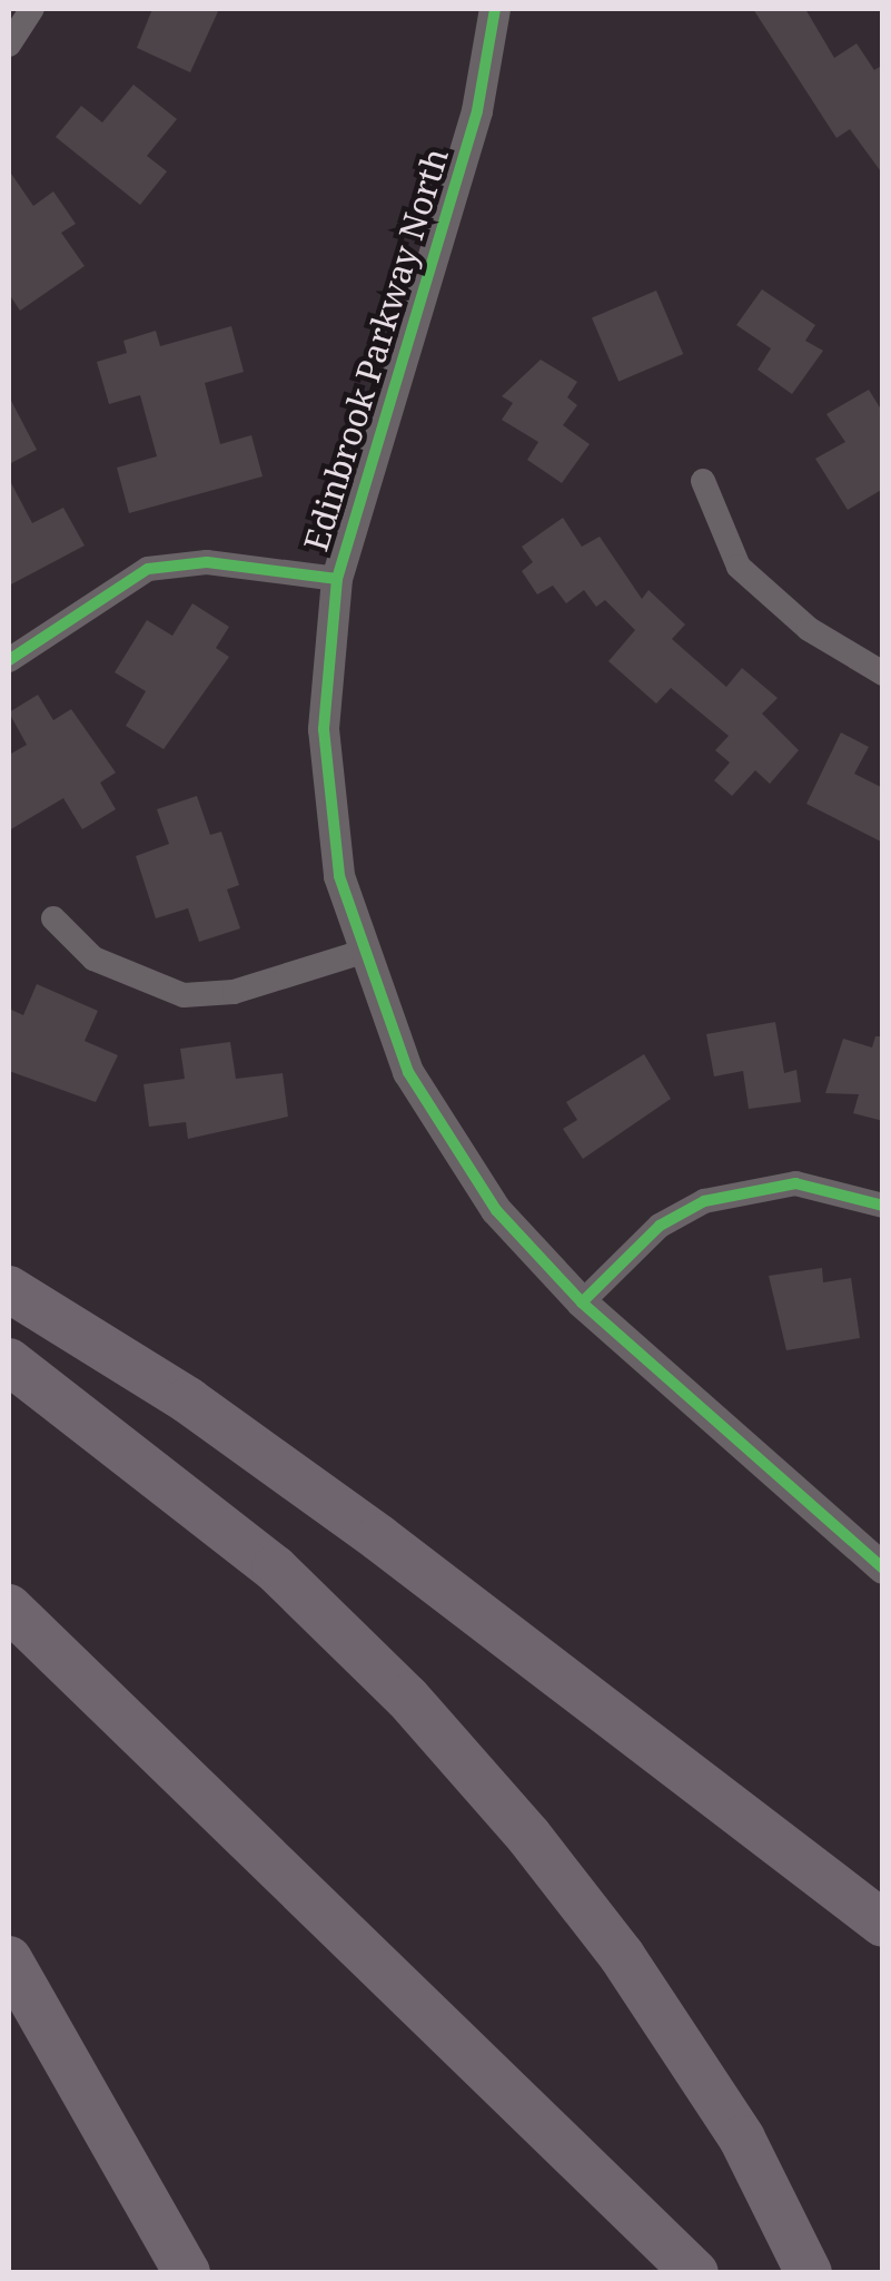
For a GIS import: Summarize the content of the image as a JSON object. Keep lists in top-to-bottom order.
{
  "streets": {
    "street": ["Edinbrook Parkway North"]
  }
}
